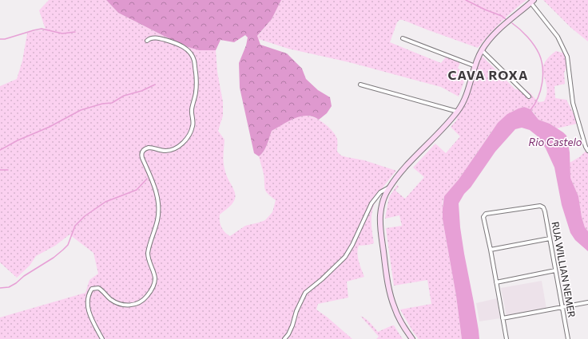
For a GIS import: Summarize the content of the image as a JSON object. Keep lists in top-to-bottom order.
{
  "streets": {
    "street": ["RUA WILLIAN NEMER"]
  },
  "districts": ["CAVA ROXA"],
  "water": ["Rio Castelo"]
}
